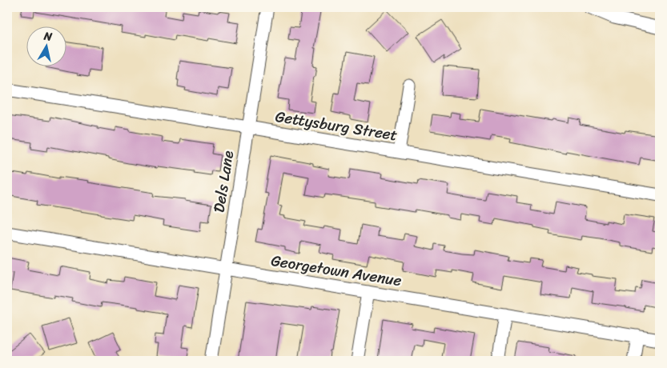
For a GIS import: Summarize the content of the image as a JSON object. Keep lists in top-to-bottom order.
{
  "streets": {
    "street": ["Gettysburg Street", "Dels Lane", "Georgetown Avenue"]
  },
  "crossings": [
    ["Gettysburg Street", "Dels Lane"],
    ["Dels Lane", "Georgetown Avenue"]
  ],
  "north": "top"
}
